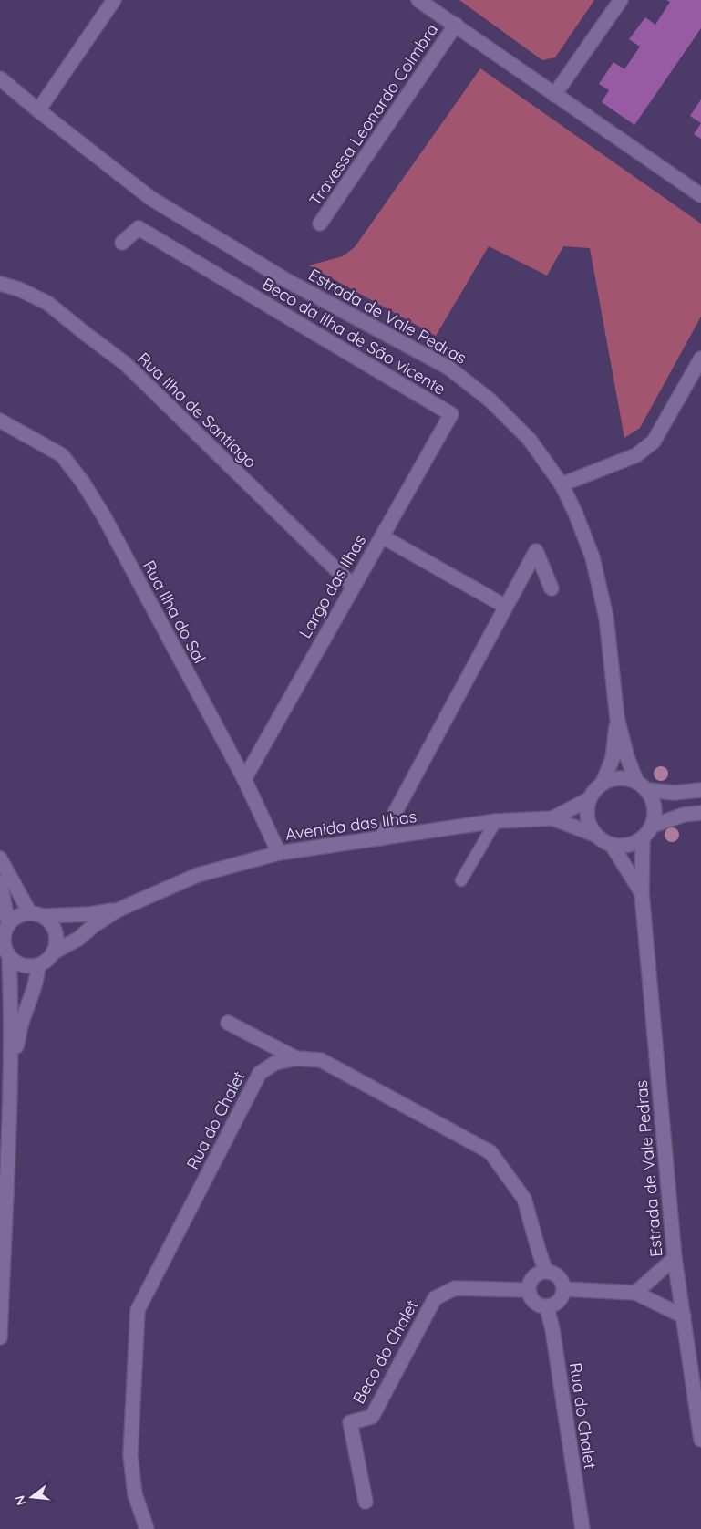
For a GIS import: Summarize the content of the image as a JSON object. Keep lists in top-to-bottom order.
{
  "streets": {
    "street": [
      "Travessa Leonardo Coimbra",
      "Estrada de Vale Pedras",
      "Beco da Ilha de São vicente",
      "Rua Ilha de Santiago",
      "Largo das Ilhas",
      "Rua Ilha do Sal",
      "Avenida das Ilhas",
      "Rua do Chalet",
      "Beco do Chalet"
    ]
  },
  "crossings": [
    ["Estrada de Vale Pedras", "Avenida das Ilhas"],
    ["Beco da Ilha de São vicente", "Largo das Ilhas"],
    ["Rua Ilha de Santiago", "Largo das Ilhas"],
    ["Largo das Ilhas", "Rua Ilha do Sal"],
    ["Rua Ilha do Sal", "Avenida das Ilhas"],
    ["Rua do Chalet", "Beco do Chalet"]
  ],
  "north": "left"
}
